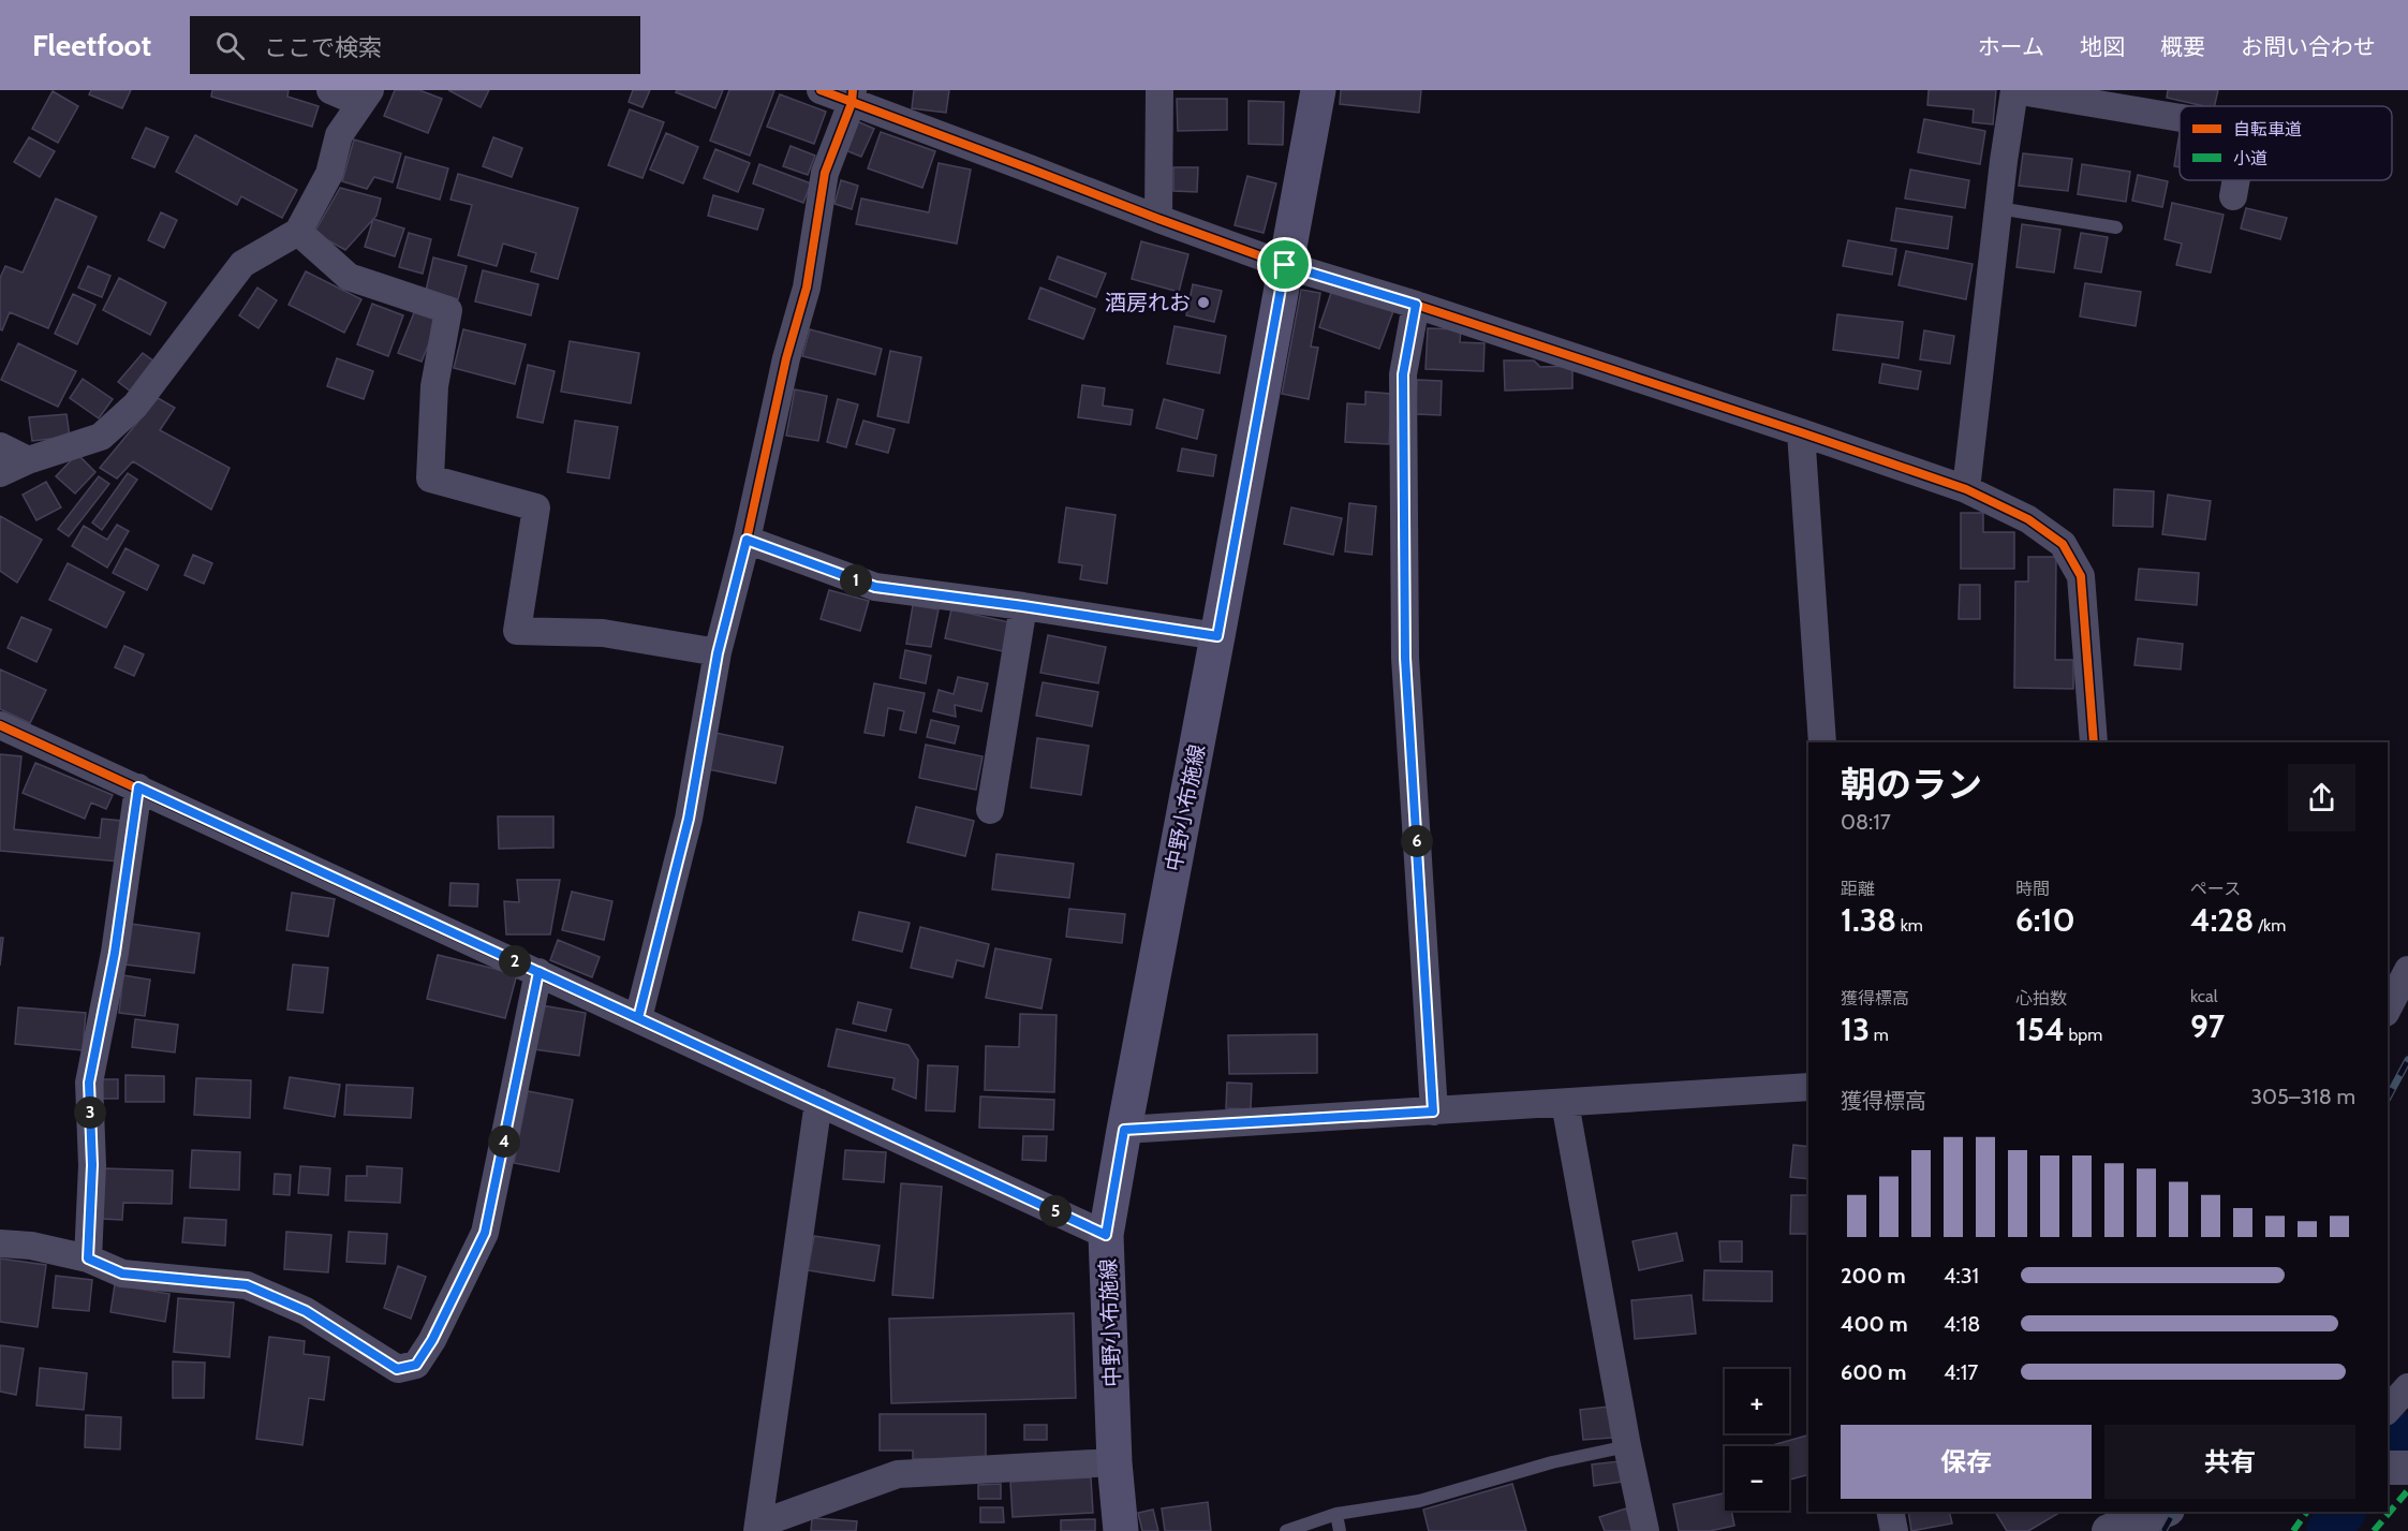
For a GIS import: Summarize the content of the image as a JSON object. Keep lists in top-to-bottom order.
{
  "streets": {
    "main road": ["中野小布施線"]
  },
  "places": ["酒房れお"],
  "legend": ["自転車道", "小道"],
  "page": {
    "header": "Fleetfoot",
    "search": "ここで検索",
    "nav": [
      "ホーム",
      "地図",
      "概要",
      "お問い合わせ"
    ],
    "pins": [
      "1",
      "6",
      "2",
      "3",
      "4",
      "5"
    ],
    "heading": ["朝のラン", "08:17"],
    "stats": [
      ["距離", "1.38 km"],
      ["時間", "6:10"],
      ["ペース", "4:28 /km"],
      ["獲得標高", "13 m"],
      ["心拍数", "154 bpm"],
      ["kcal", "97"]
    ],
    "chart": ["獲得標高", "305–318 m"],
    "list": [
      {
        "name": "200 m",
        "note": "4:31"
      },
      {
        "name": "400 m",
        "note": "4:18"
      },
      {
        "name": "600 m",
        "note": "4:17"
      }
    ],
    "map_buttons": ["+", "−"],
    "buttons": ["保存", "共有"]
  }
}
